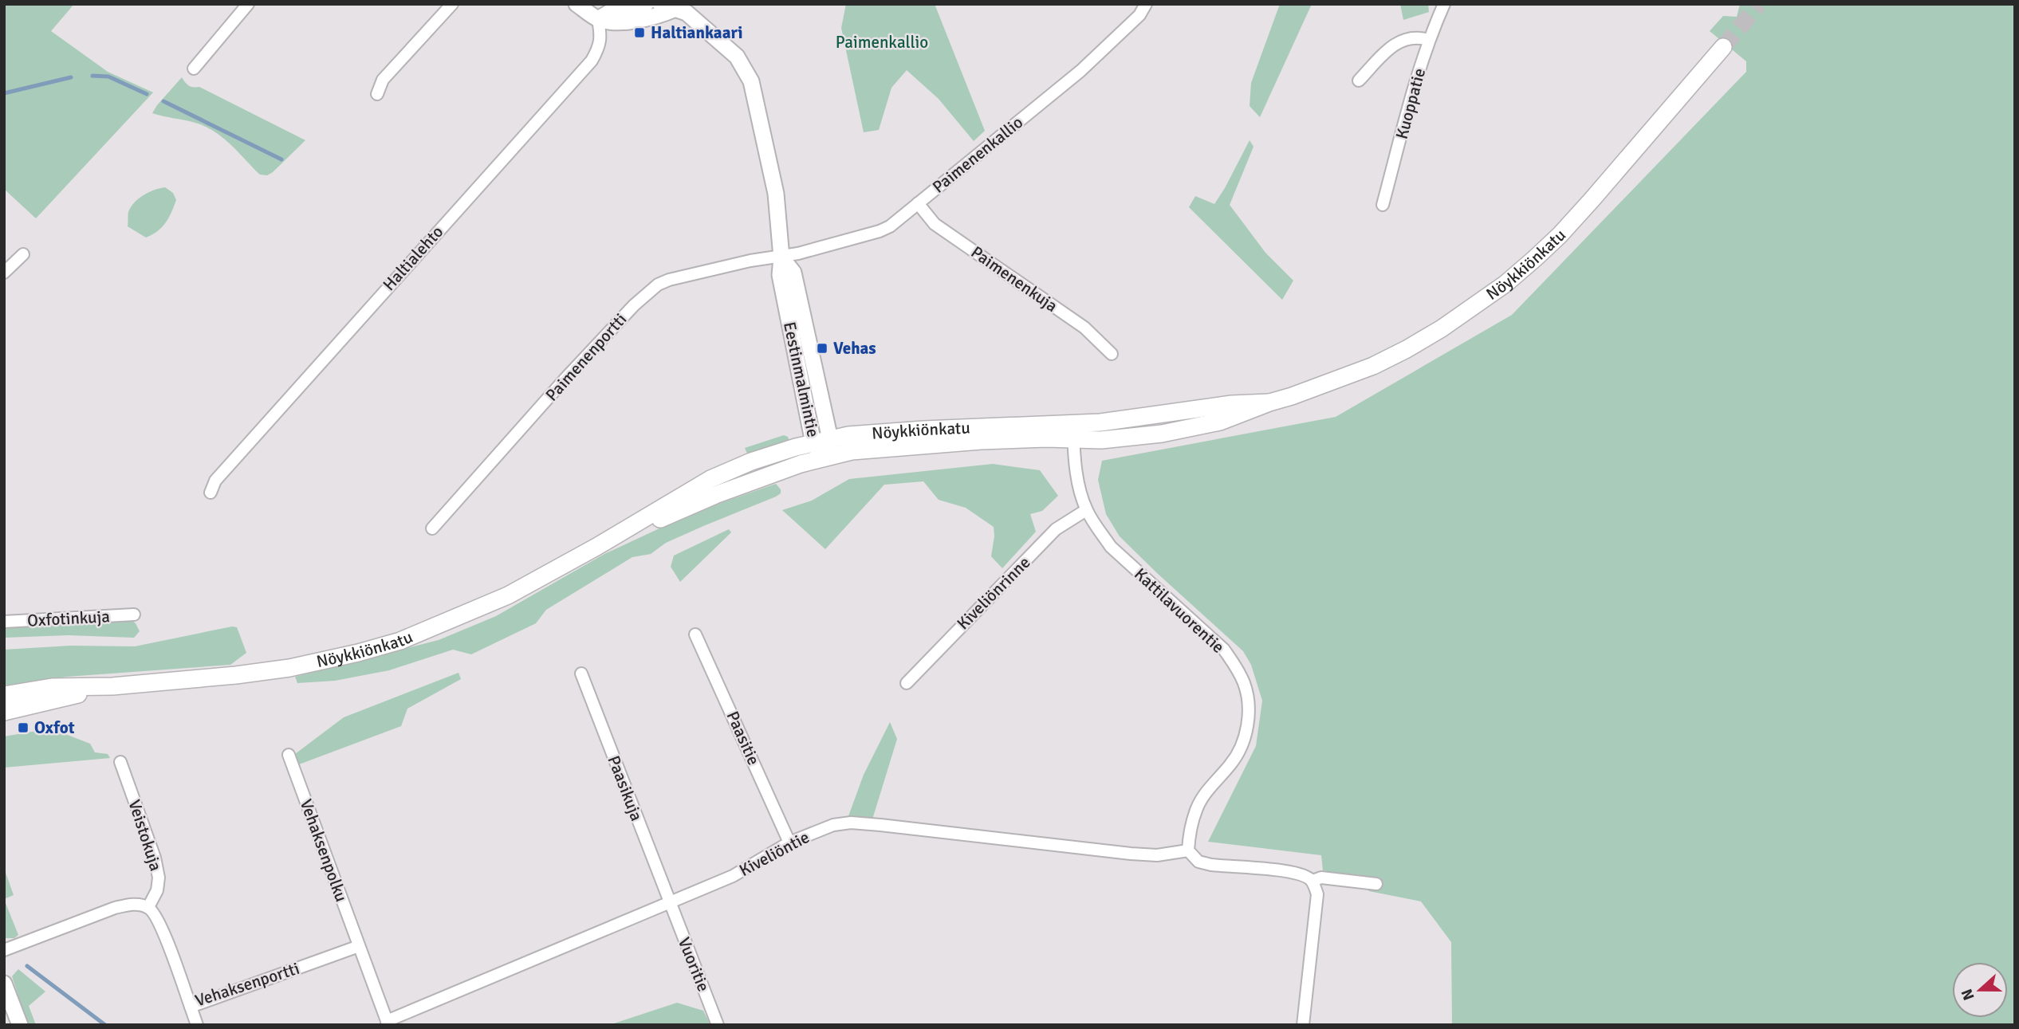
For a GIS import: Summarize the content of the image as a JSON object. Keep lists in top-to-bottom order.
{
  "streets": {
    "main road": ["Nöykkiönkatu"],
    "street": [
      "Kuoppatie",
      "Paimenenkallio",
      "Haltialehto",
      "Paimenenkuja",
      "Paimenenportti",
      "Eestinmalmintie",
      "Kiveliönrinne",
      "Kattilavuorentie",
      "Oxfotinkuja",
      "Paasitie",
      "Paasikuja",
      "Veistokuja",
      "Vehaksenpolku",
      "Kiveliöntie",
      "Vuoritie",
      "Vehaksenportti"
    ]
  },
  "crossings": [
    ["Paimenenkallio", "Paimenenkuja"],
    ["Paimenenkallio", "Paimenenportti"],
    ["Paimenenkallio", "Eestinmalmintie"],
    ["Haltialehto", "Eestinmalmintie"],
    ["Nöykkiönkatu", "Eestinmalmintie"],
    ["Nöykkiönkatu", "Kattilavuorentie"],
    ["Paimenenportti", "Eestinmalmintie"],
    ["Kiveliönrinne", "Kattilavuorentie"],
    ["Kattilavuorentie", "Kiveliöntie"],
    ["Paasitie", "Kiveliöntie"],
    ["Paasikuja", "Kiveliöntie"],
    ["Paasikuja", "Vuoritie"],
    ["Veistokuja", "Vehaksenportti"],
    ["Vehaksenpolku", "Kiveliöntie"],
    ["Vehaksenpolku", "Vehaksenportti"],
    ["Kiveliöntie", "Vuoritie"]
  ],
  "parks": ["Paimenkallio"],
  "places": {
    "transit": ["Haltiankaari", "Vehas", "Oxfot"]
  },
  "north": "left"
}
